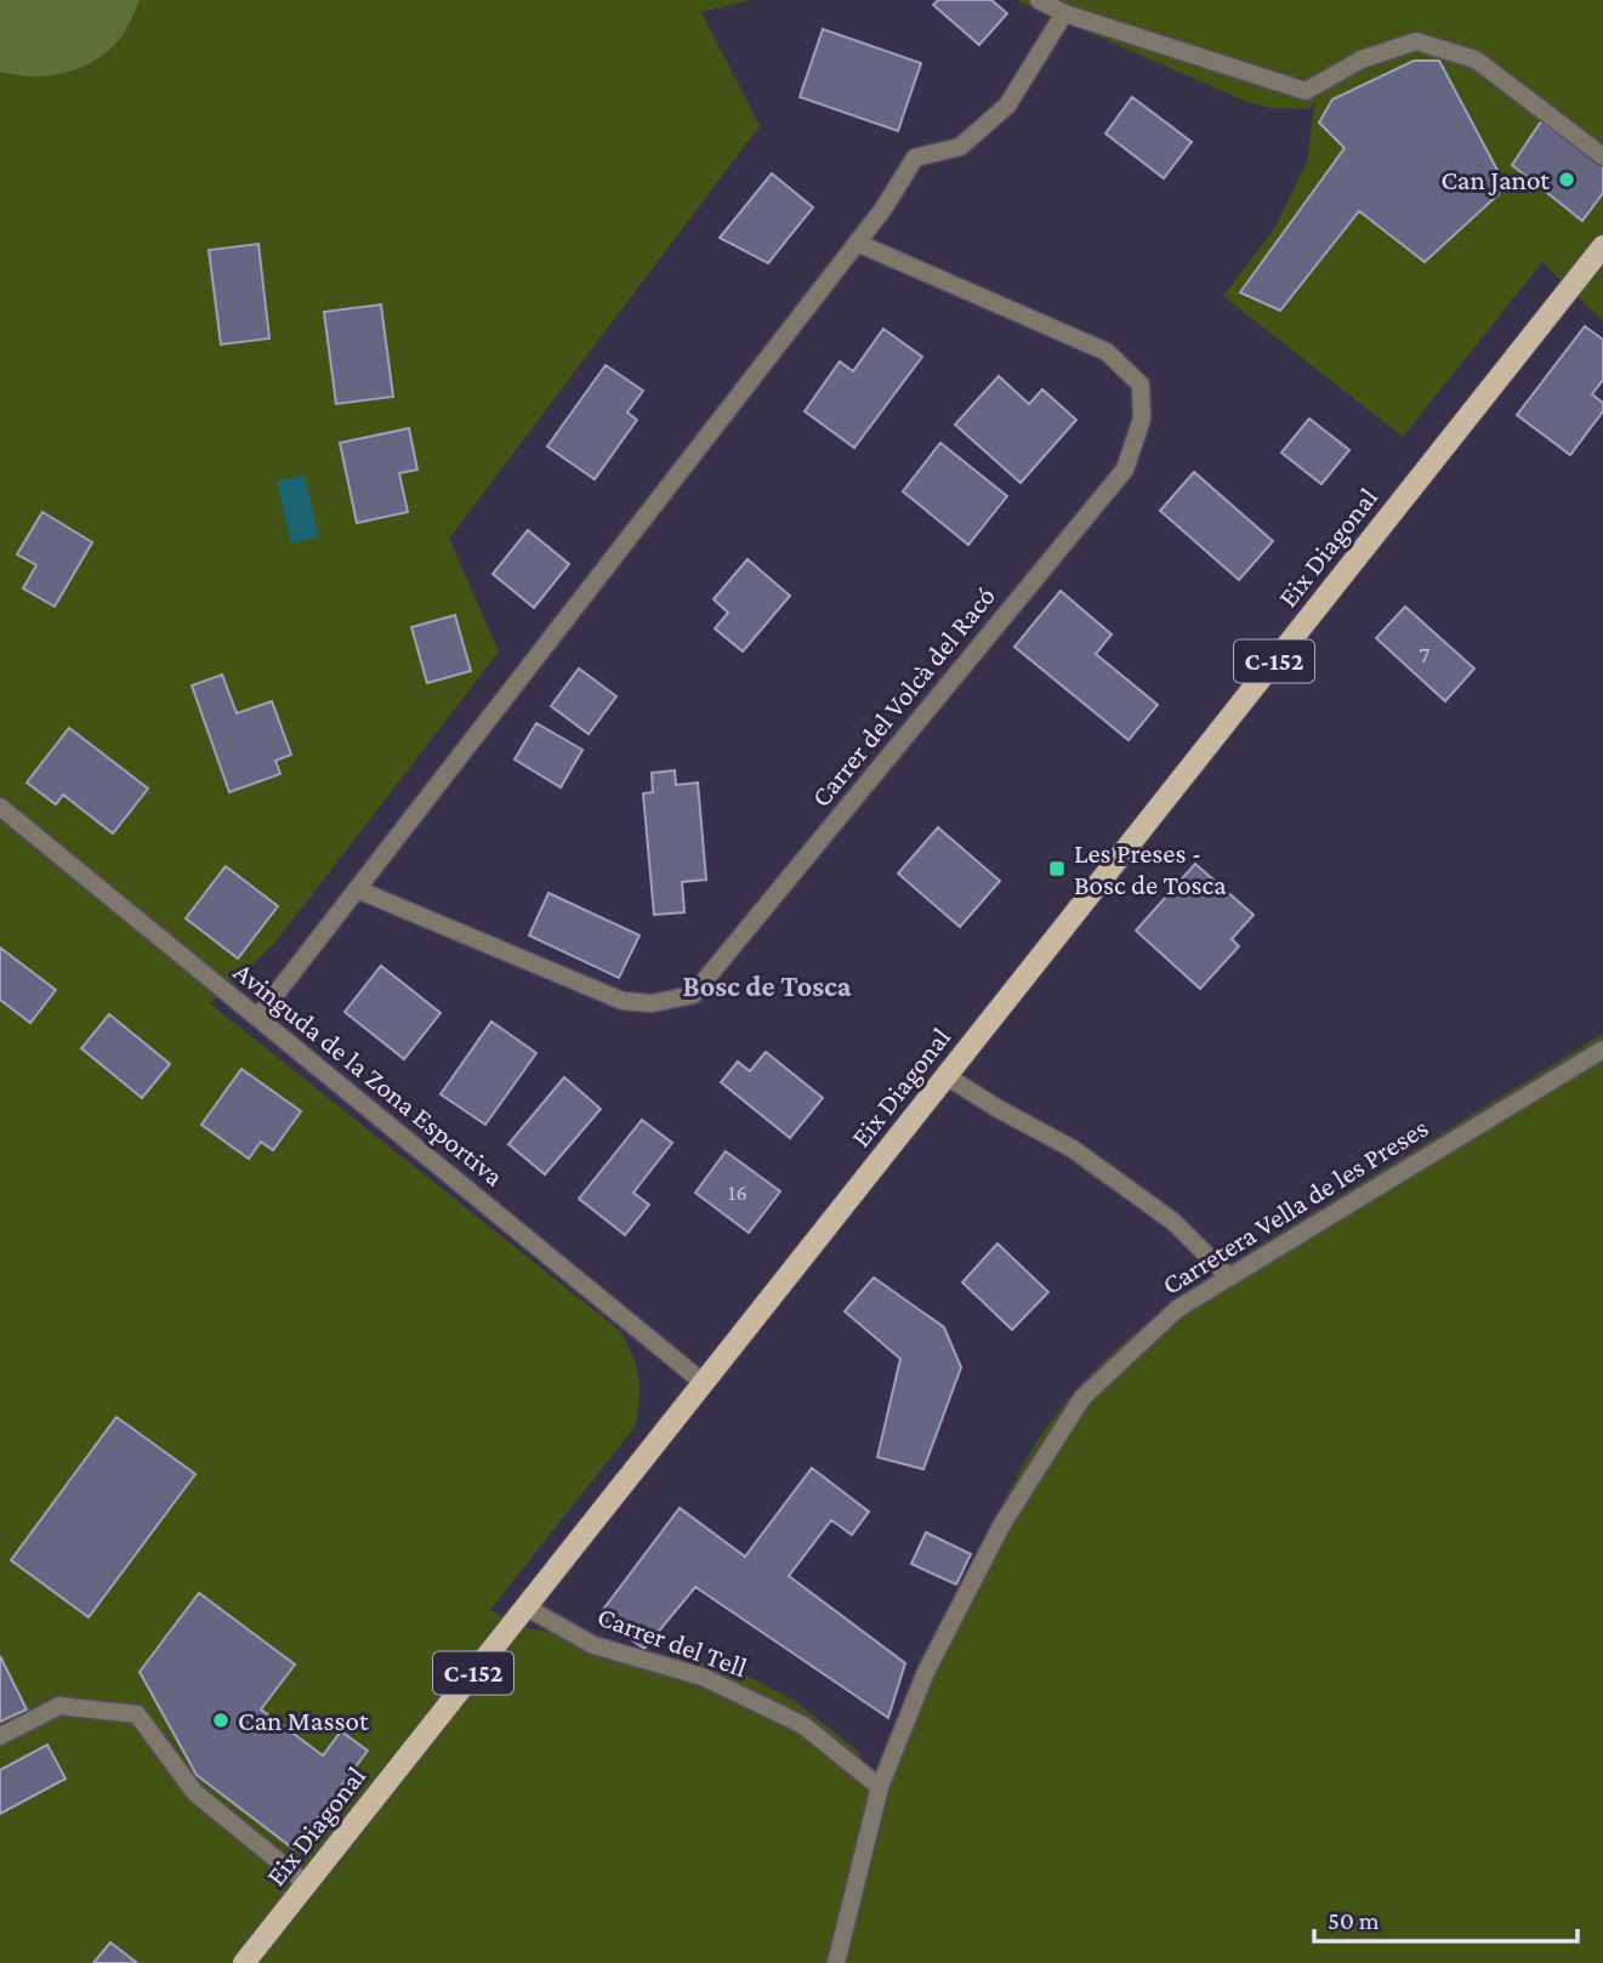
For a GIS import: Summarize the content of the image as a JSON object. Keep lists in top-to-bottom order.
{
  "streets": {
    "main road": ["Eix Diagonal", "C-152"],
    "street": [
      "Carrer del Volcà del Racó",
      "Avinguda de la Zona Esportiva",
      "Carretera Vella de les Preses",
      "Carrer del Tell"
    ]
  },
  "crossings": [
    ["Eix Diagonal", "Avinguda de la Zona Esportiva"],
    ["Eix Diagonal", "Carrer del Tell"],
    ["Carretera Vella de les Preses", "Carrer del Tell"]
  ],
  "districts": ["Bosc de Tosca"],
  "places": {
    "other": ["Can Janot", "Can Massot"],
    "transit": ["Les Preses - Bosc de Tosca"]
  },
  "house_numbers": ["7", "16"],
  "scale_bar": "50 m"
}
